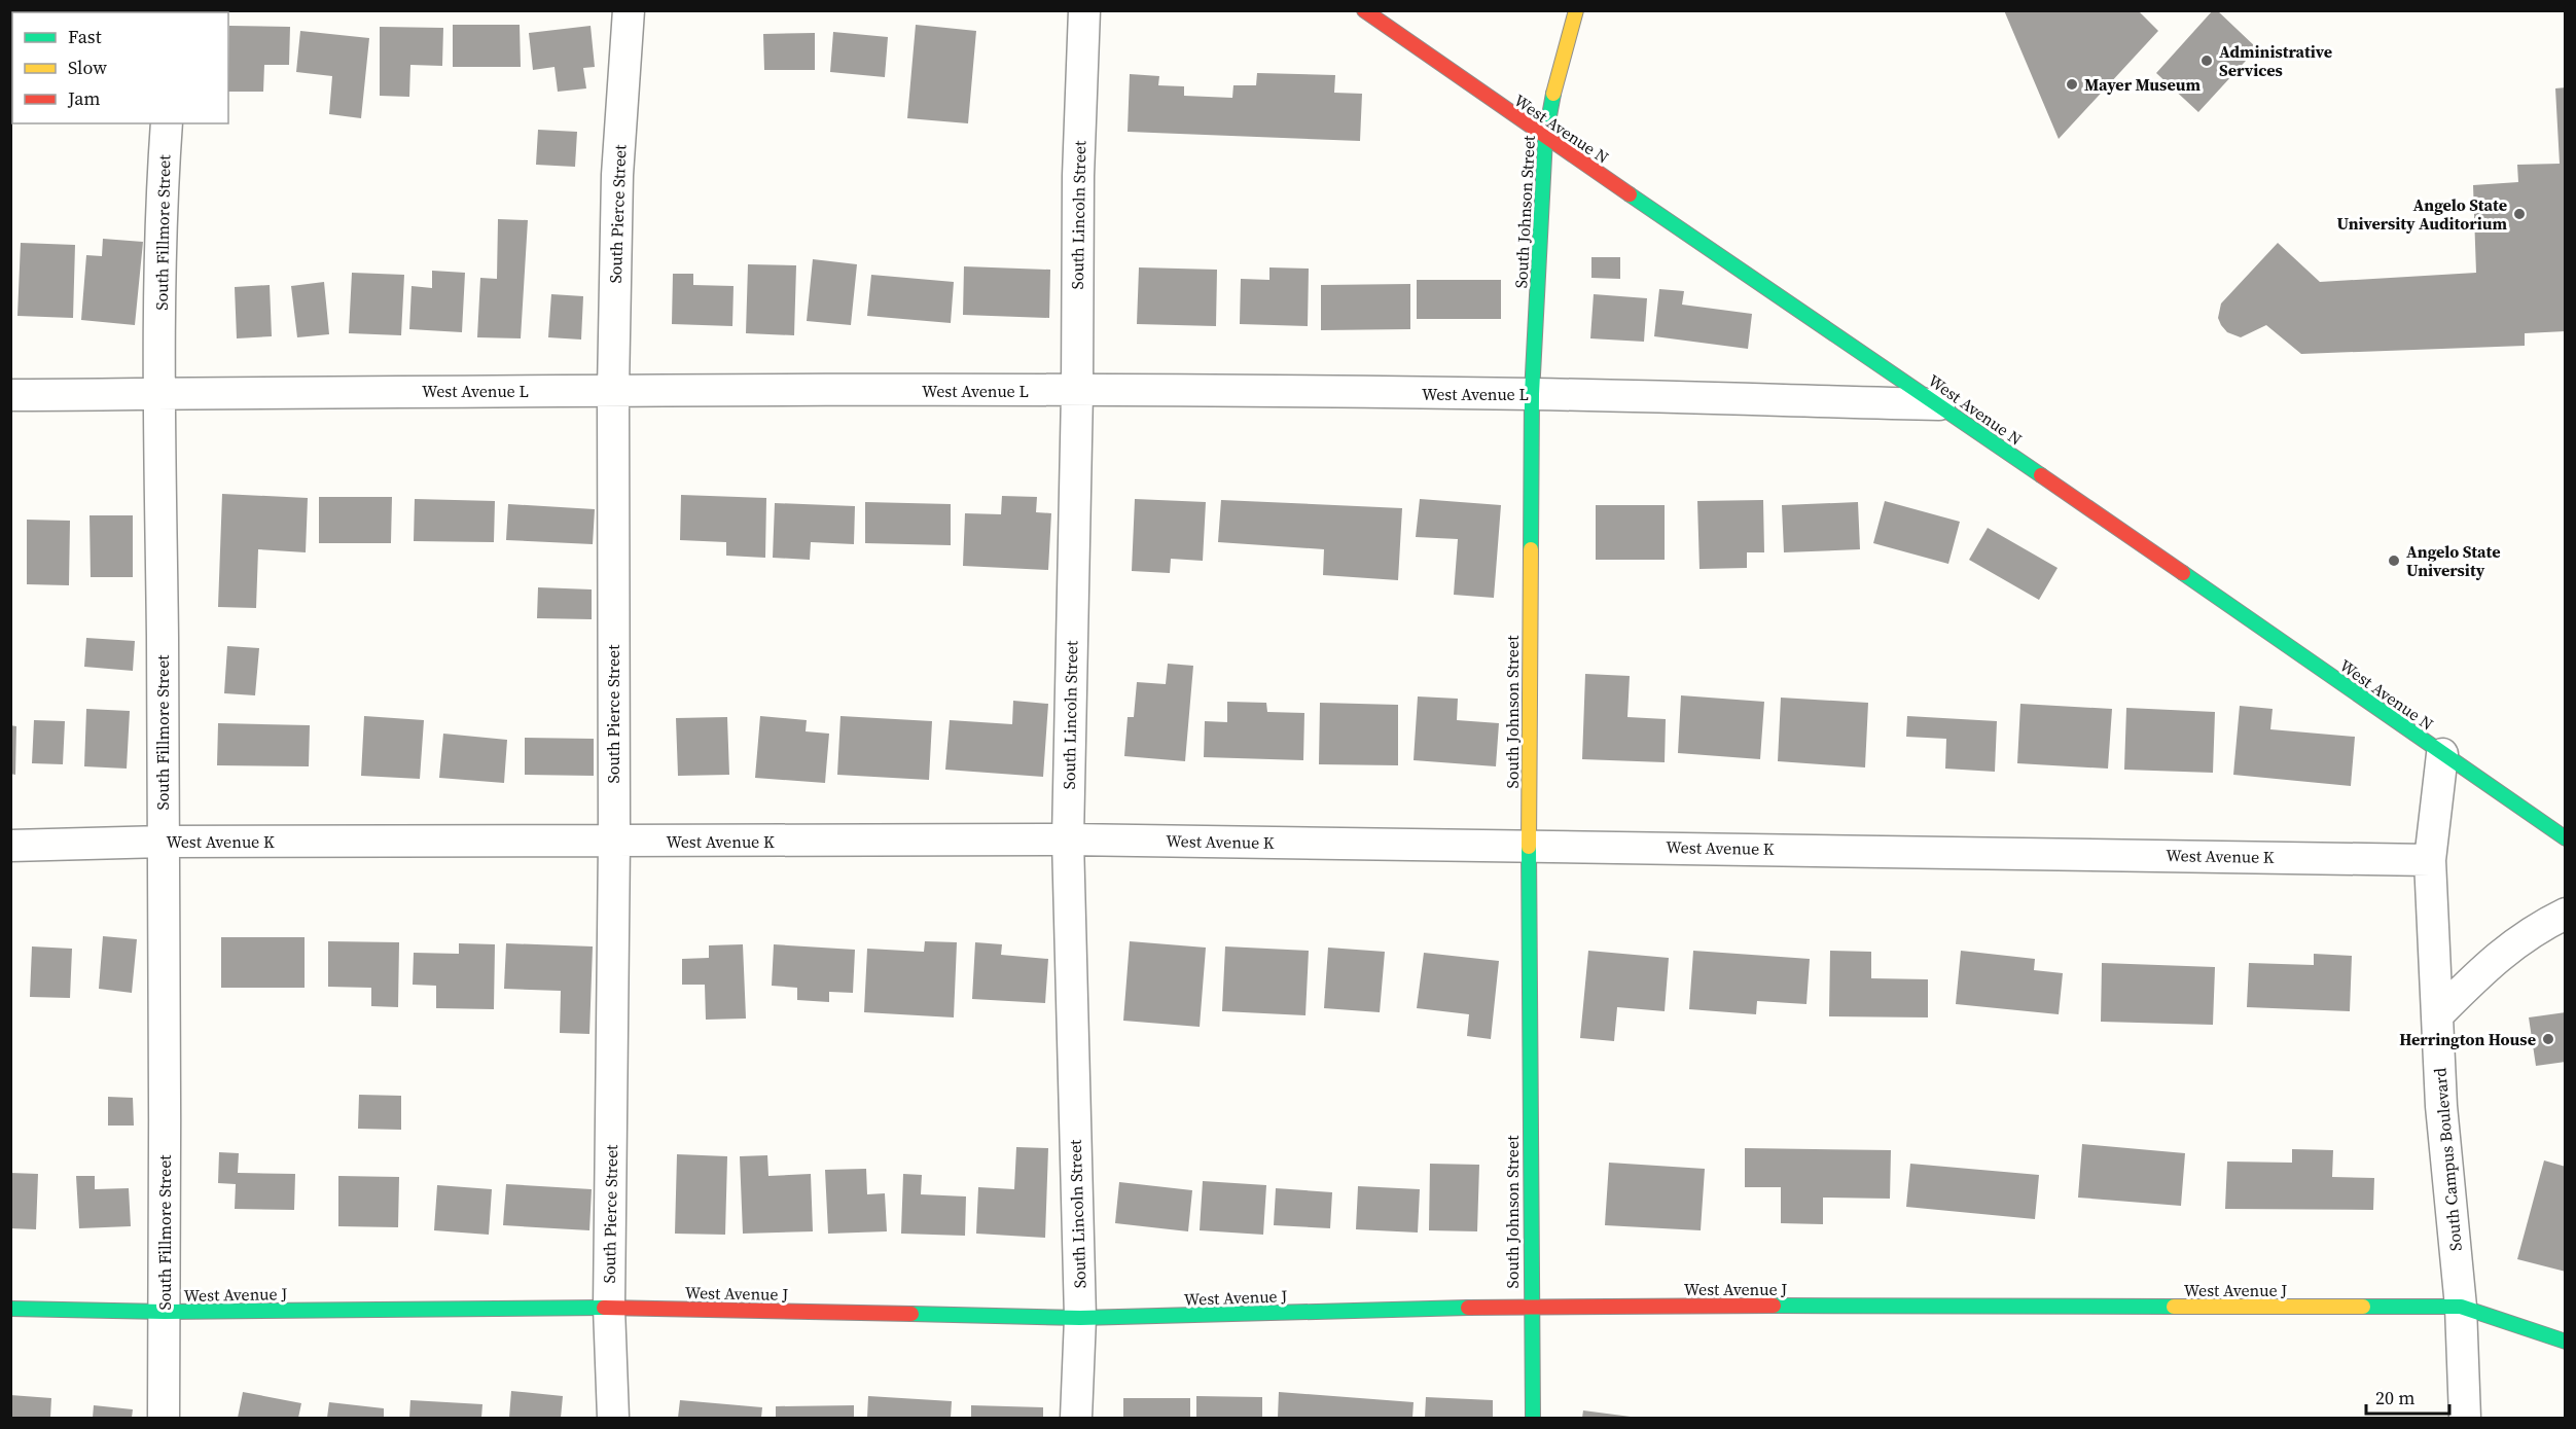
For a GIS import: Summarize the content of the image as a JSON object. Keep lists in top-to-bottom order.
{
  "streets": {
    "street": [
      "West Avenue N",
      "South Johnson Street",
      "South Pierce Street",
      "South Lincoln Street",
      "South Fillmore Street",
      "West Avenue L",
      "West Avenue K",
      "South Campus Boulevard",
      "West Avenue J"
    ]
  },
  "crossings": [
    ["West Avenue N", "South Johnson Street"],
    ["West Avenue N", "West Avenue L"],
    ["West Avenue N", "South Campus Boulevard"],
    ["South Johnson Street", "West Avenue L"],
    ["South Johnson Street", "West Avenue K"],
    ["South Johnson Street", "West Avenue J"],
    ["South Pierce Street", "West Avenue L"],
    ["South Pierce Street", "West Avenue K"],
    ["South Pierce Street", "West Avenue J"],
    ["South Lincoln Street", "West Avenue L"],
    ["South Lincoln Street", "West Avenue K"],
    ["South Lincoln Street", "West Avenue J"],
    ["South Fillmore Street", "West Avenue L"],
    ["South Fillmore Street", "West Avenue K"],
    ["South Fillmore Street", "West Avenue J"],
    ["West Avenue K", "South Campus Boulevard"],
    ["South Campus Boulevard", "West Avenue J"]
  ],
  "places": [
    "Administrative Services",
    "Mayer Museum",
    "Angelo State University Auditorium",
    "Angelo State University",
    "Herrington House"
  ],
  "legend": ["Fast", "Slow", "Jam"],
  "scale_bar": "20 m"
}
